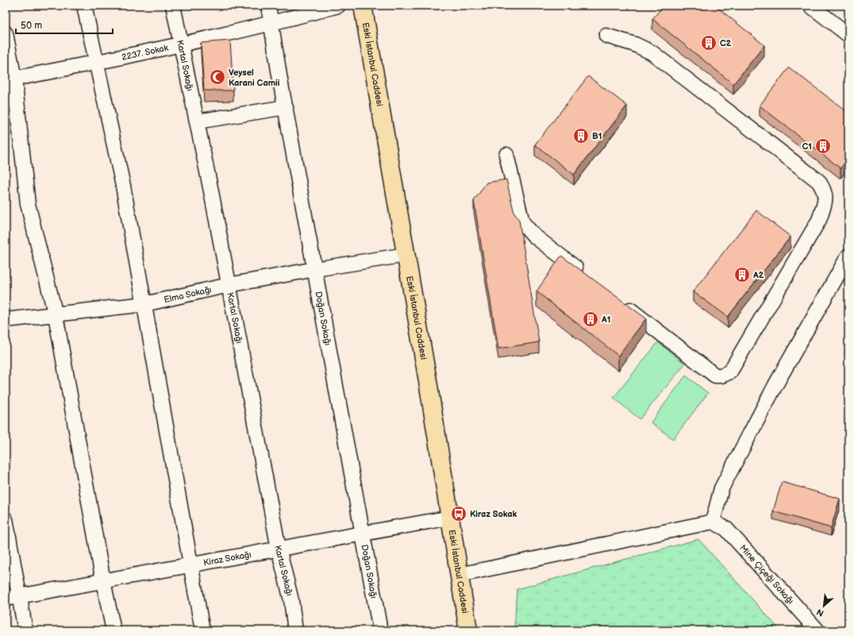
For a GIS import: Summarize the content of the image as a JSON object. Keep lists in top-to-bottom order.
{
  "streets": {
    "main road": ["Eski İstanbul Caddesi"],
    "street": [
      "2237. Sokak",
      "Kartal Sokağı",
      "Elma Sokağı",
      "Doğan Sokağı",
      "Kiraz Sokağı",
      "Mine Çiçeği Sokağı"
    ]
  },
  "crossings": [
    ["2237. Sokak", "Kartal Sokağı"],
    ["2237. Sokak", "Doğan Sokağı"],
    ["Eski İstanbul Caddesi", "Elma Sokağı"],
    ["Eski İstanbul Caddesi", "Kiraz Sokağı"],
    ["Kartal Sokağı", "Elma Sokağı"],
    ["Kartal Sokağı", "Kiraz Sokağı"],
    ["Elma Sokağı", "Doğan Sokağı"],
    ["Doğan Sokağı", "Kiraz Sokağı"]
  ],
  "places": {
    "building": [
      "C2",
      "B1",
      "C1",
      "A2",
      "A1"
    ],
    "mosque": ["Veysel Karani Camii"],
    "bus stop": ["Kiraz Sokak"]
  },
  "scale_bar": "50 m",
  "north": "bottom left"
}
